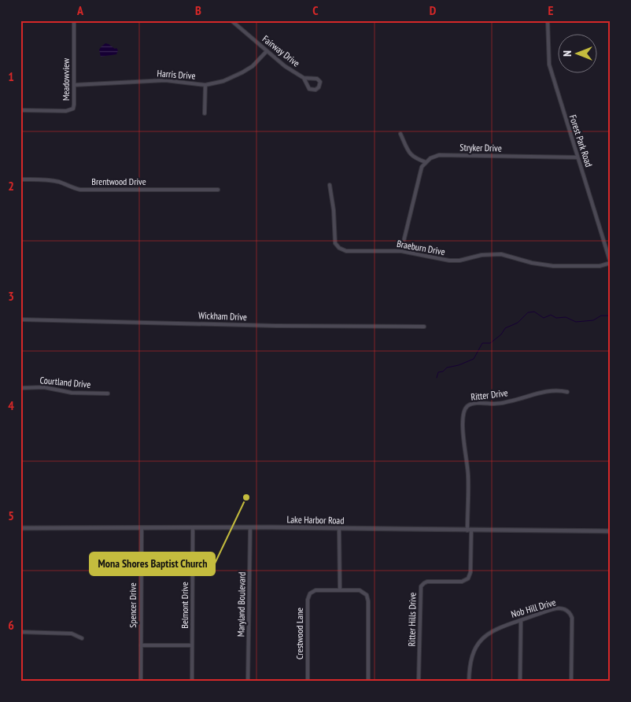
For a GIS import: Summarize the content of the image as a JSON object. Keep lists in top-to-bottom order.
{
  "streets": {
    "street": [
      "Fairway Drive",
      "Harris Drive",
      "Meadowview",
      "Forest Park Road",
      "Stryker Drive",
      "Brentwood Drive",
      "Braeburn Drive",
      "Wickham Drive",
      "Courtland Drive",
      "Ritter Drive",
      "Lake Harbor Road",
      "Maryland Boulevard",
      "Spencer Drive",
      "Belmont Drive",
      "Nob Hill Drive",
      "Ritter Hills Drive",
      "Crestwood Lane"
    ]
  },
  "crossings": [
    ["Fairway Drive", "Harris Drive"],
    ["Harris Drive", "Meadowview"],
    ["Forest Park Road", "Stryker Drive"],
    ["Forest Park Road", "Braeburn Drive"],
    ["Ritter Drive", "Lake Harbor Road"],
    ["Ritter Drive", "Ritter Hills Drive"],
    ["Lake Harbor Road", "Maryland Boulevard"],
    ["Lake Harbor Road", "Spencer Drive"],
    ["Lake Harbor Road", "Belmont Drive"],
    ["Lake Harbor Road", "Ritter Hills Drive"]
  ],
  "places": ["Mona Shores Baptist Church"],
  "north": "left",
  "grid": {
    "columns": [
      "A",
      "B",
      "C",
      "D",
      "E"
    ],
    "rows": [
      "1",
      "2",
      "3",
      "4",
      "5",
      "6"
    ]
  }
}
